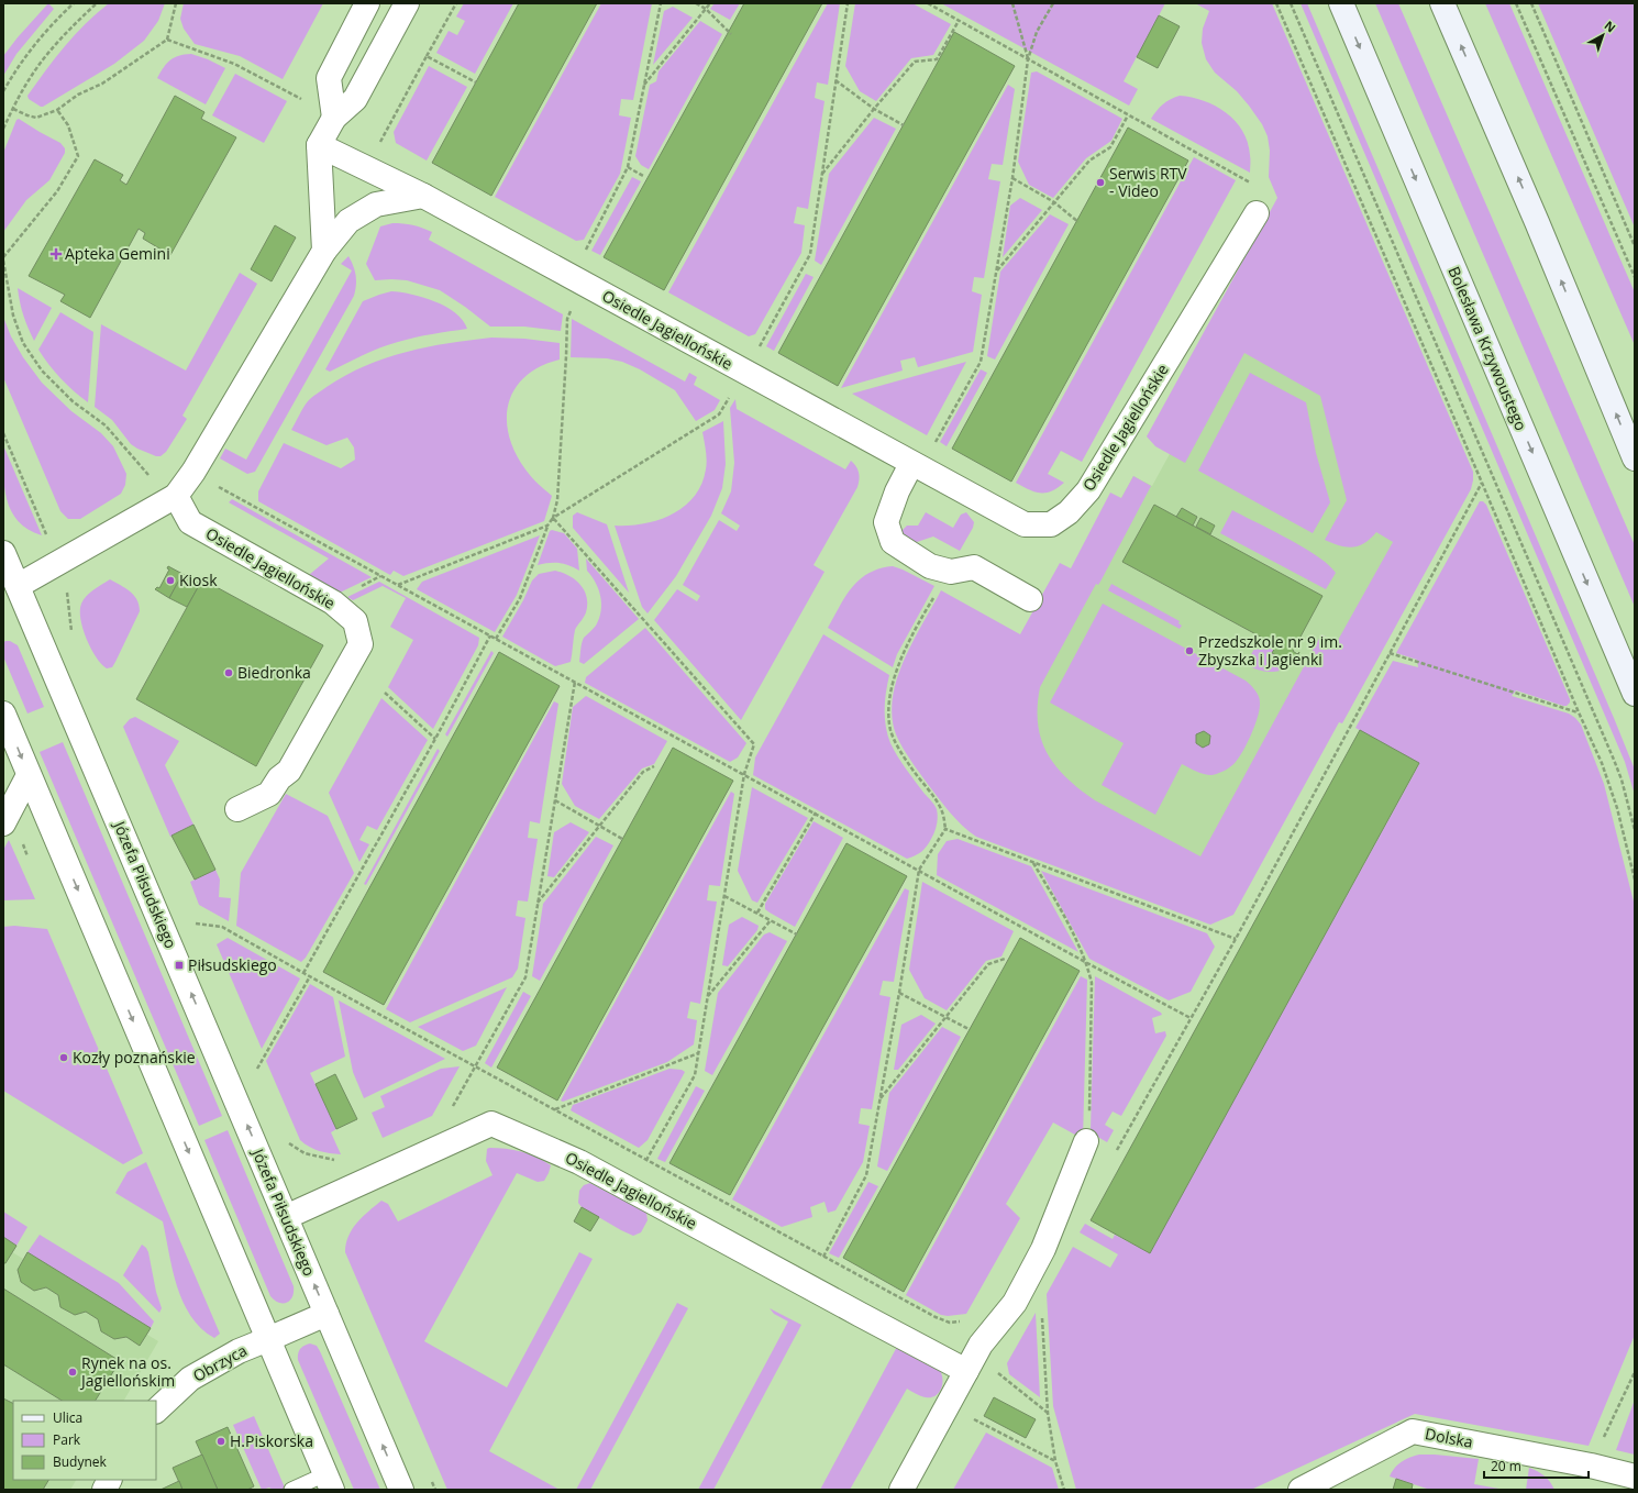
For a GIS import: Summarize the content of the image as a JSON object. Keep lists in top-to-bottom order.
{
  "streets": {
    "main road": ["Bolesława Krzywoustego"],
    "street": [
      "Osiedle Jagiellońskie",
      "Józefa Piłsudskiego",
      "Obrzyca",
      "Dolska"
    ]
  },
  "crossings": [
    ["Osiedle Jagiellońskie", "Józefa Piłsudskiego"]
  ],
  "places": {
    "other": [
      "Serwis RTV - Video",
      "Kiosk",
      "Przedszkole nr 9 im. Zbyszka i Jagienki",
      "Biedronka",
      "Kozły poznańskie",
      "Rynek na os. Jagiellońskim",
      "H.Piskorska"
    ],
    "health": ["Apteka Gemini"],
    "transit": ["Piłsudskiego"]
  },
  "legend": ["Ulica", "Park", "Budynek"],
  "scale_bar": "20 m",
  "north": "top right"
}
